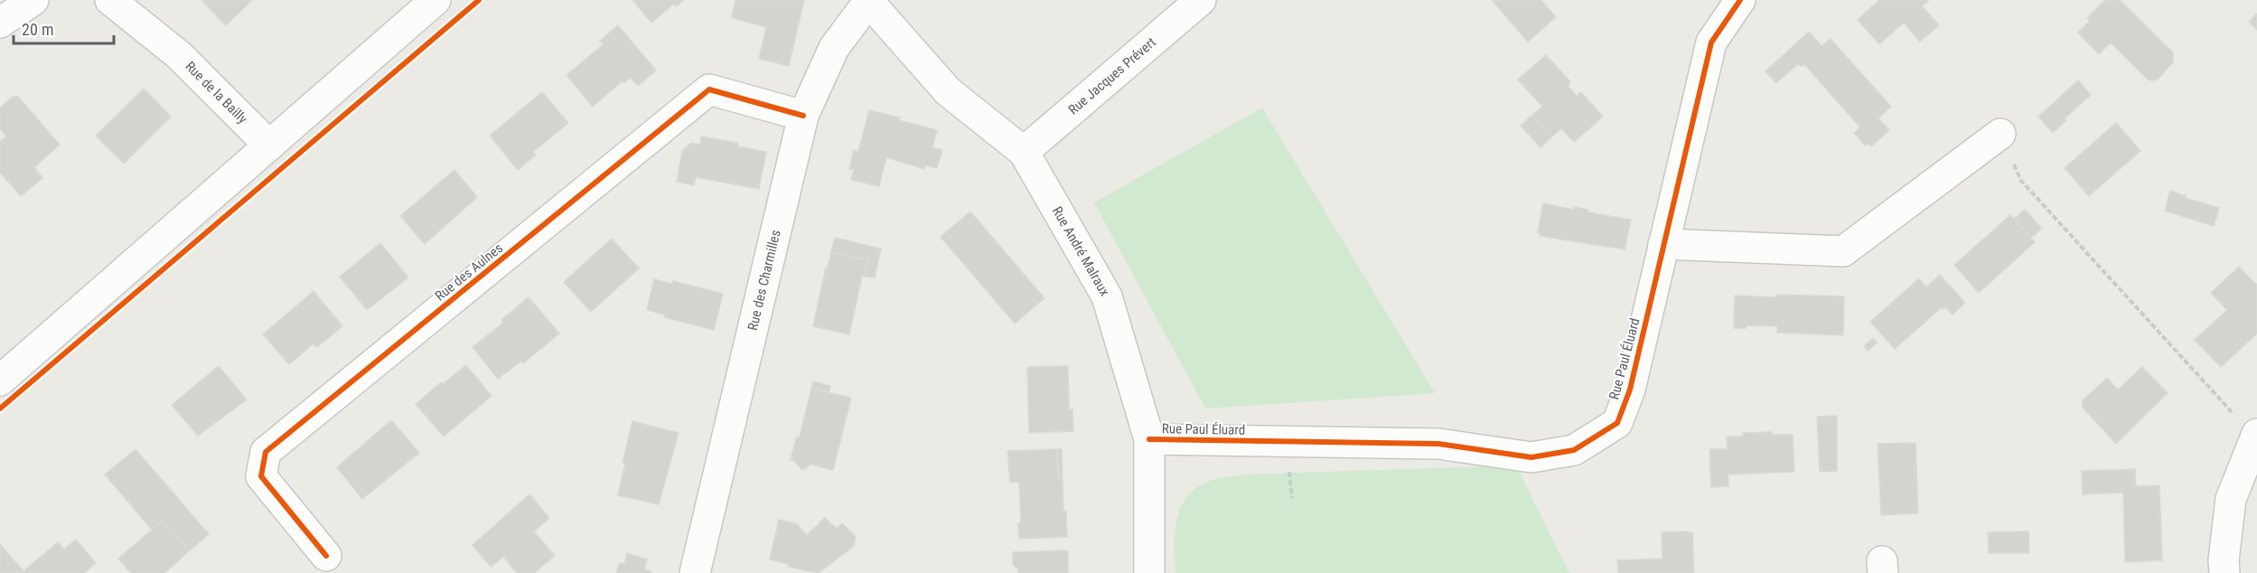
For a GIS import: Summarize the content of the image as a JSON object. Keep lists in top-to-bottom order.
{
  "streets": {
    "street": [
      "Rue Jacques Prévert",
      "Rue de la Bailly",
      "Rue André Malraux",
      "Rue des Aulnes",
      "Rue des Charmilles",
      "Rue Paul Éluard"
    ]
  },
  "crossings": [
    ["Rue Jacques Prévert", "Rue André Malraux"],
    ["Rue André Malraux", "Rue des Charmilles"],
    ["Rue André Malraux", "Rue Paul Éluard"],
    ["Rue des Aulnes", "Rue des Charmilles"]
  ],
  "scale_bar": "20 m"
}
